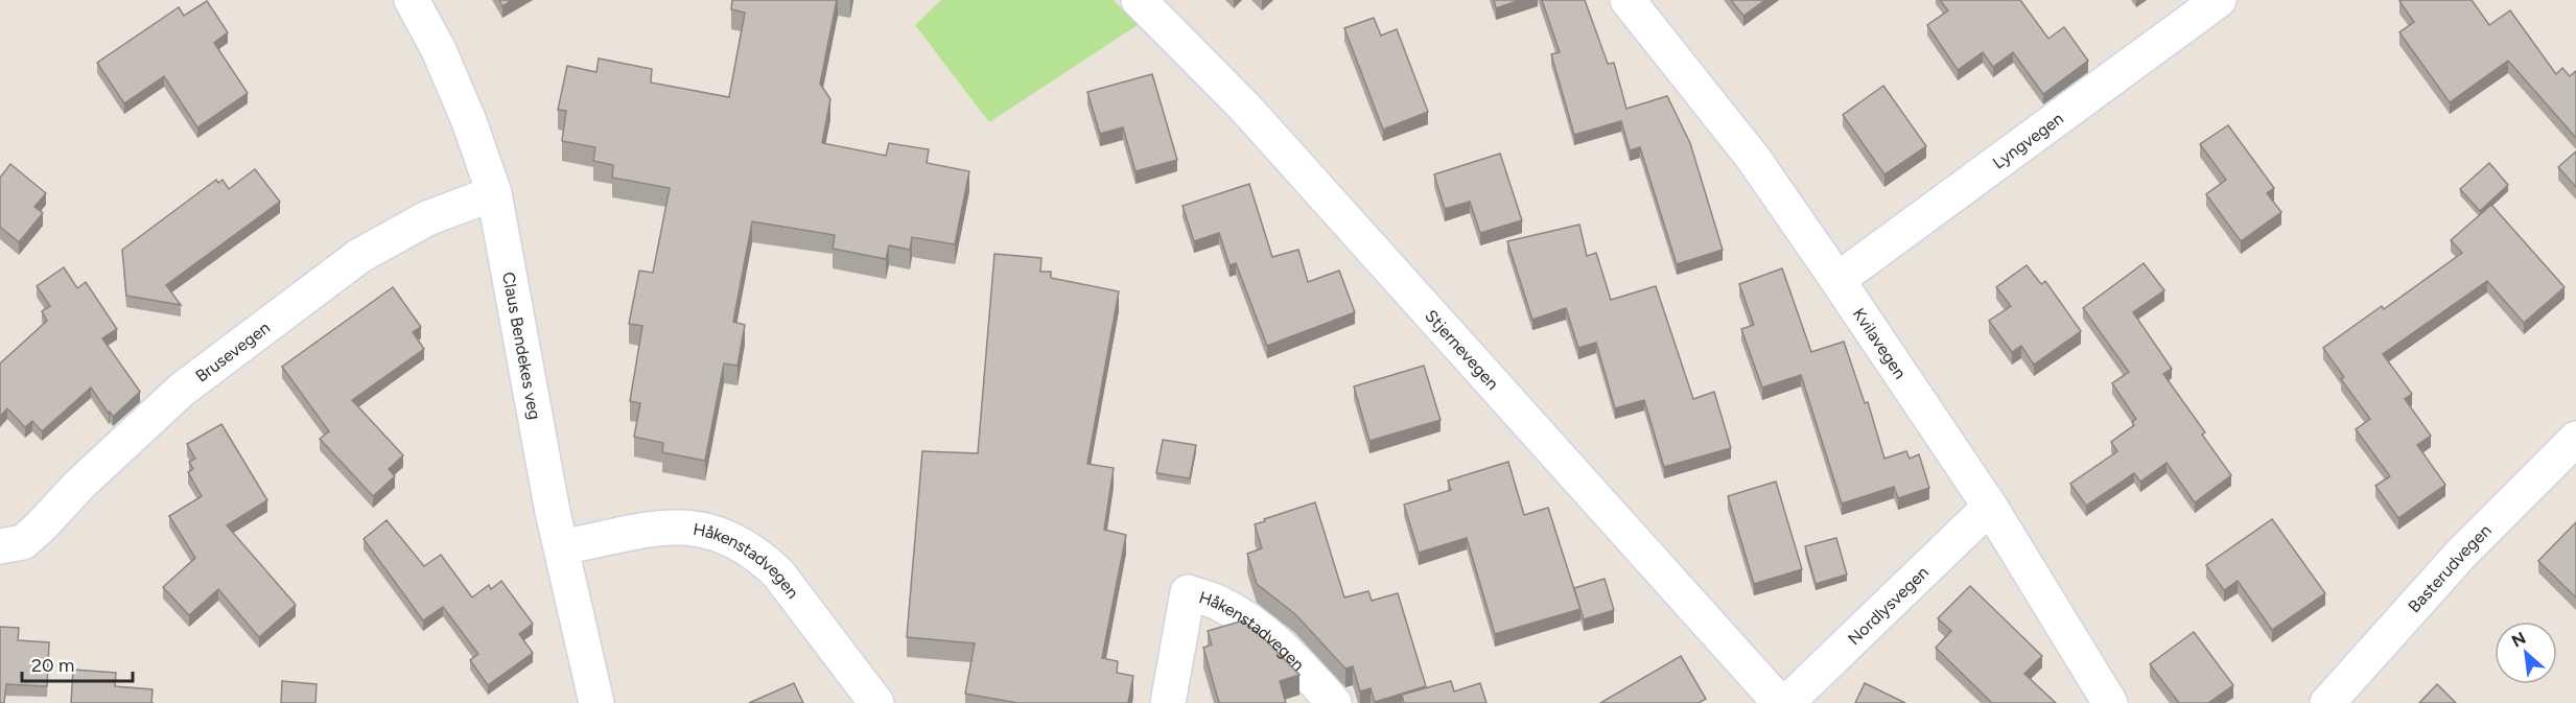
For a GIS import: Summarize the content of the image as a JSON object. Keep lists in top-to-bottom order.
{
  "streets": {
    "street": [
      "Lyngvegen",
      "Kvilavegen",
      "Claus Bendekes veg",
      "Stjernevegen",
      "Brusevegen",
      "Håkenstadvegen",
      "Basterudvegen",
      "Nordlysvegen"
    ]
  },
  "crossings": [
    ["Lyngvegen", "Kvilavegen"],
    ["Kvilavegen", "Nordlysvegen"],
    ["Claus Bendekes veg", "Brusevegen"],
    ["Claus Bendekes veg", "Håkenstadvegen"]
  ],
  "scale_bar": "20 m",
  "north": "top left"
}
